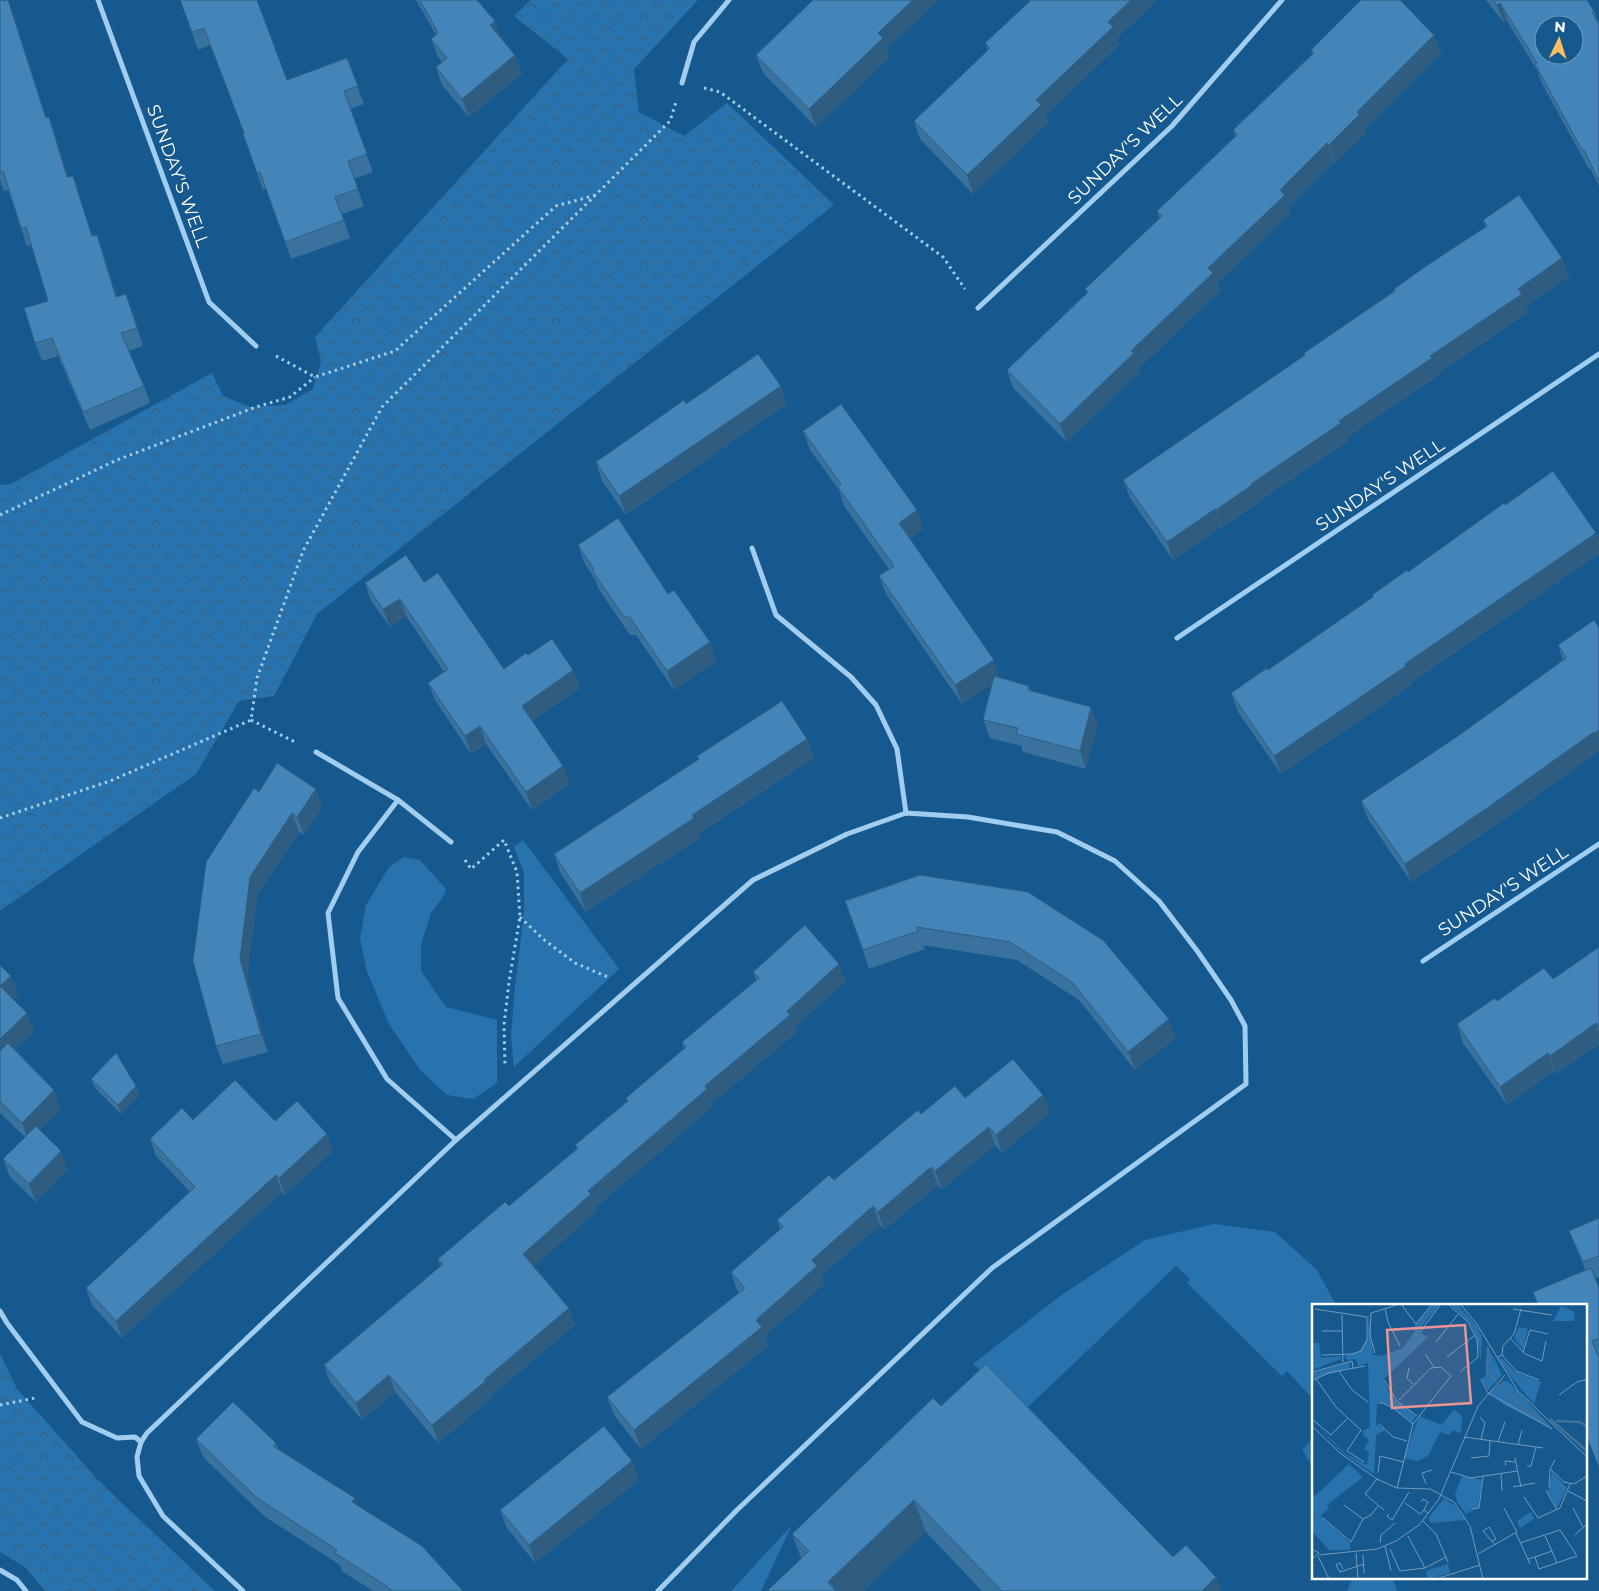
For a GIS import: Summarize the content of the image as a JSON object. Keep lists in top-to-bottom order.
{
  "streets": {
    "street": ["SUNDAY'S WELL"]
  },
  "north": "top"
}
